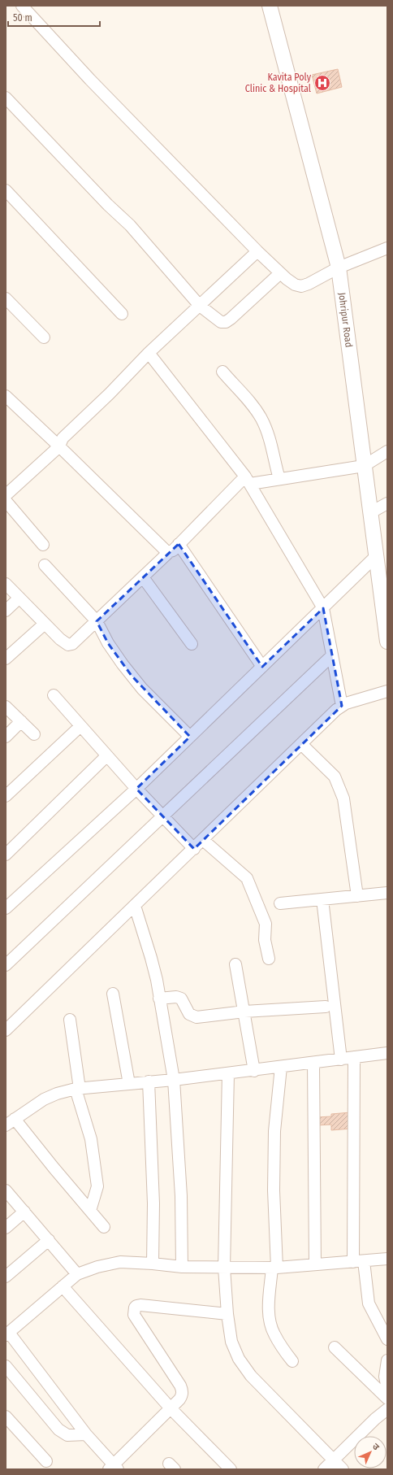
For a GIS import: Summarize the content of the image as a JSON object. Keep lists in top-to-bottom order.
{
  "streets": {
    "street": ["Johripur Road"]
  },
  "places": {
    "hospital": ["Kavita Poly Clinic & Hospital"]
  },
  "scale_bar": "50 m",
  "north": "top right"
}
